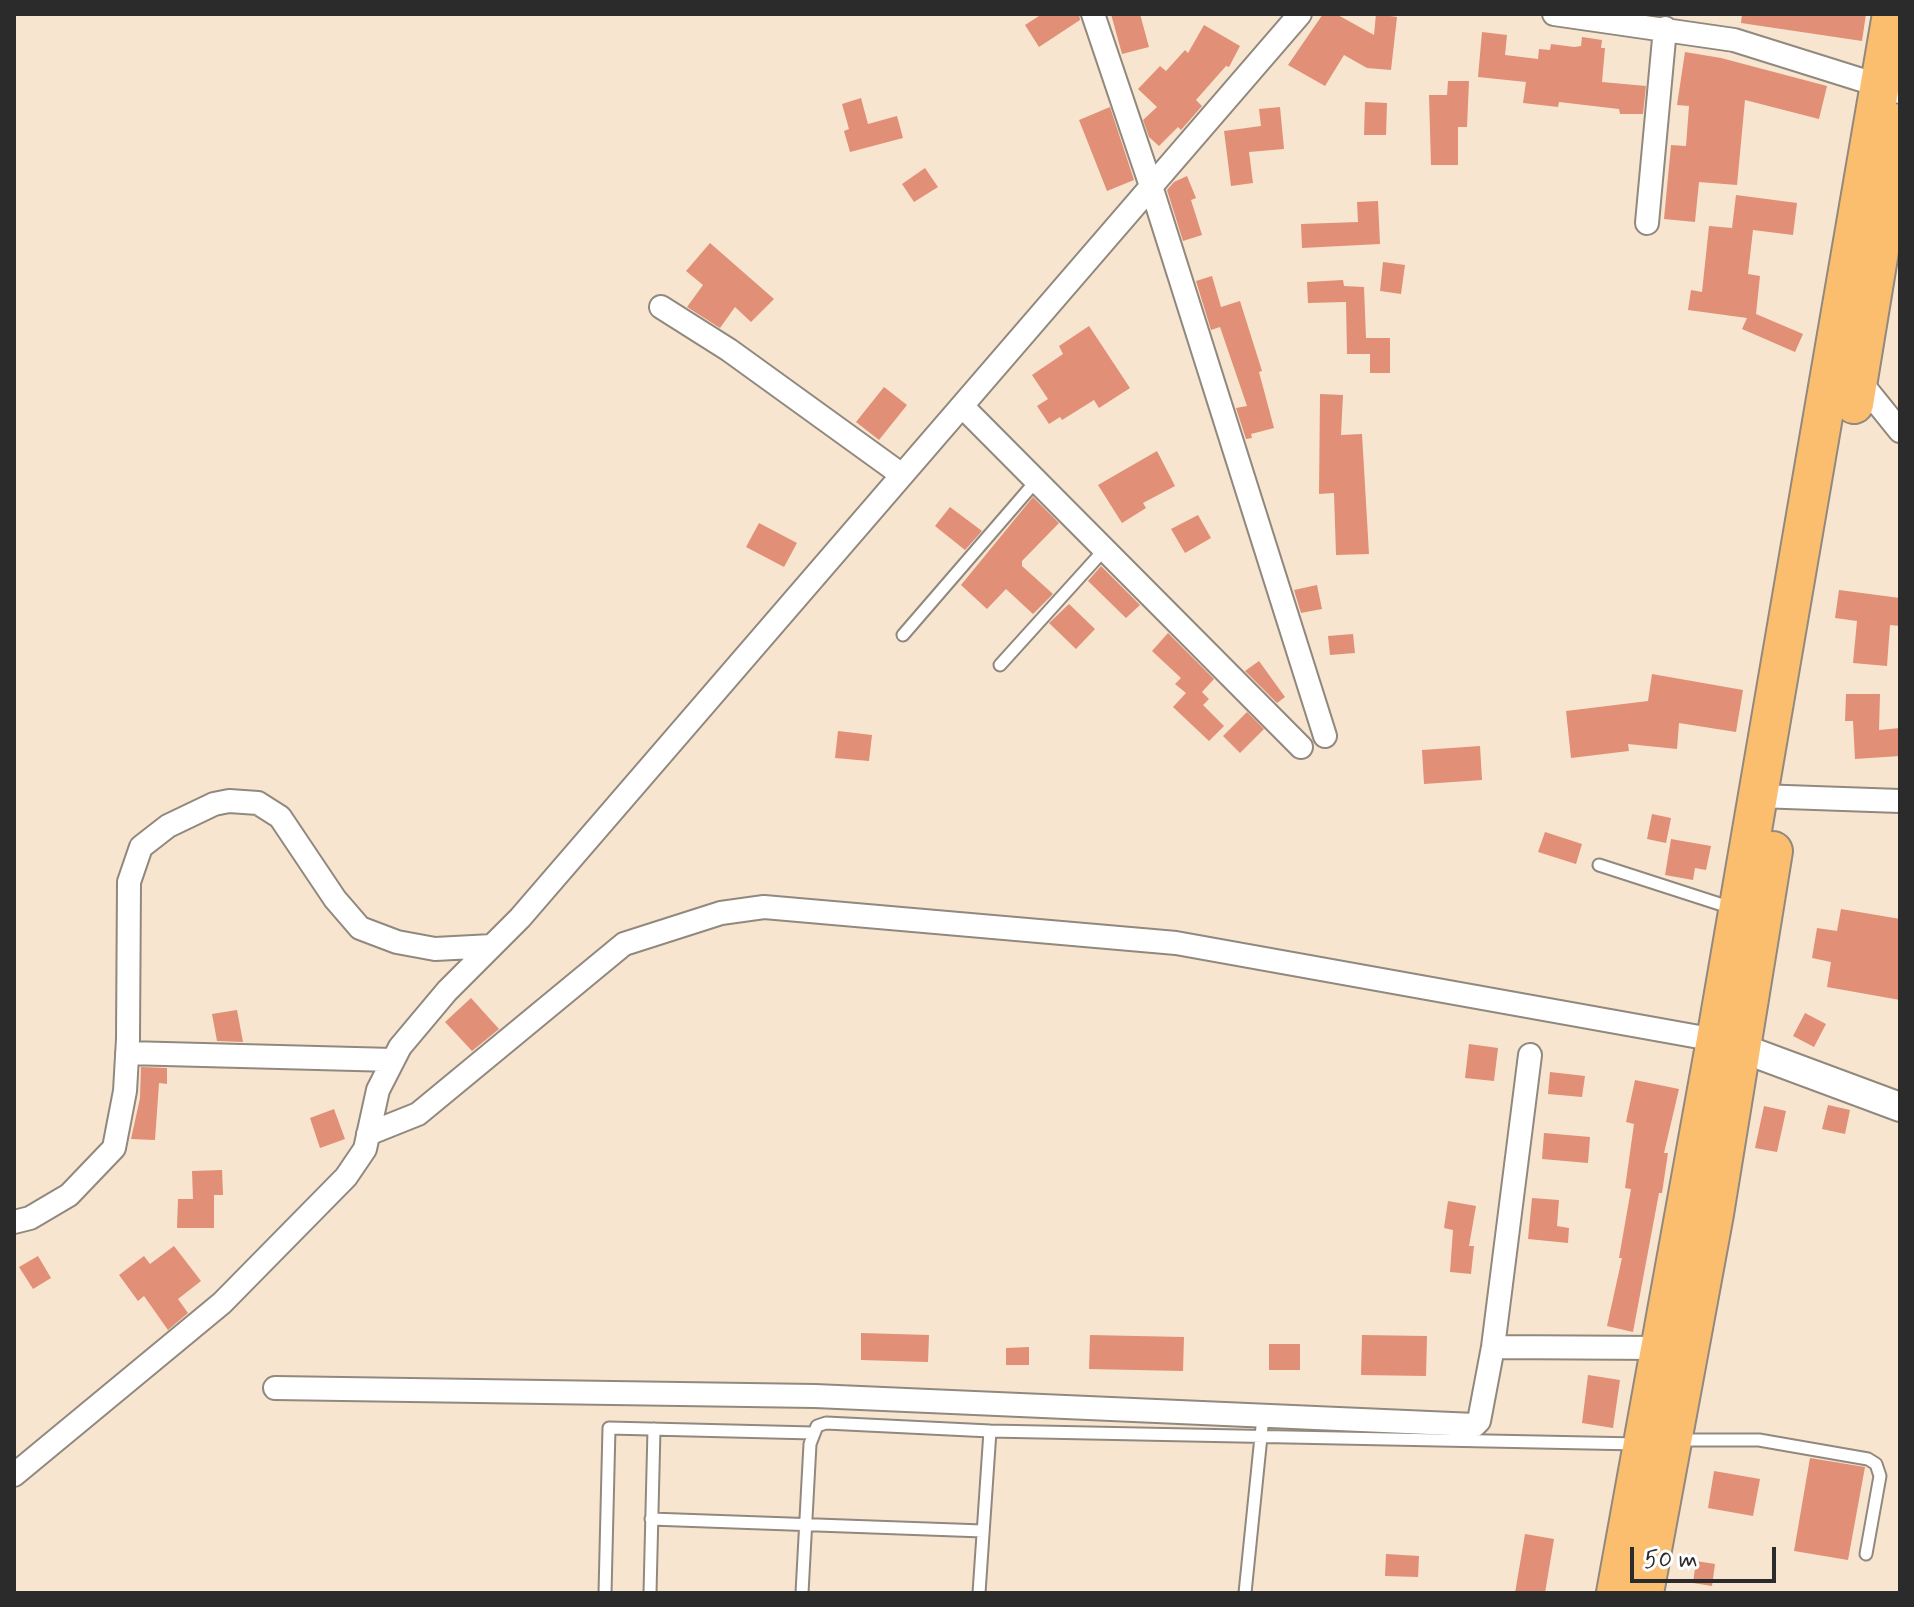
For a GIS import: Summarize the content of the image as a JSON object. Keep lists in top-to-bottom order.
{
  "scale_bar": "50 m"
}
